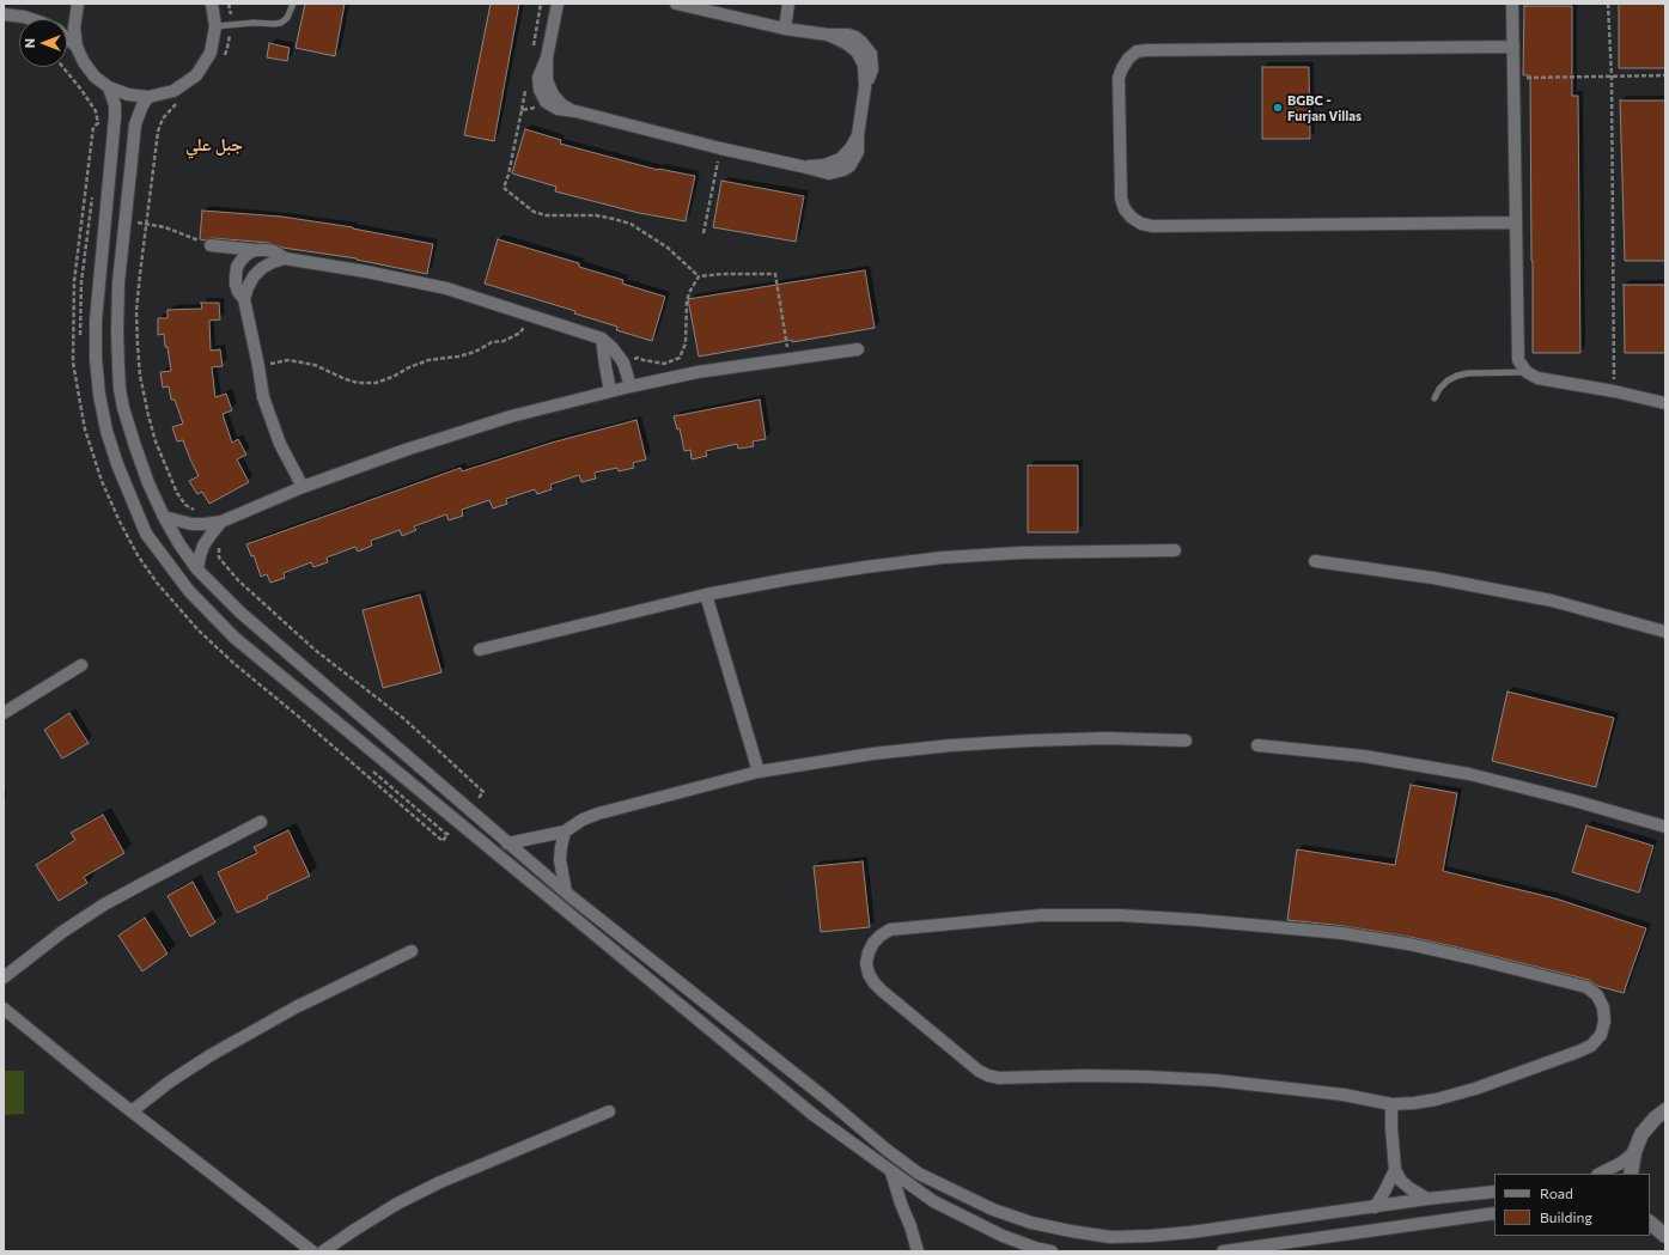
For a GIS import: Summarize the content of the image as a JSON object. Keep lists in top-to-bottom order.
{
  "districts": ["جبل علي"],
  "places": ["BGBC - Furjan Villas"],
  "legend": ["Road", "Building"],
  "north": "left"
}
